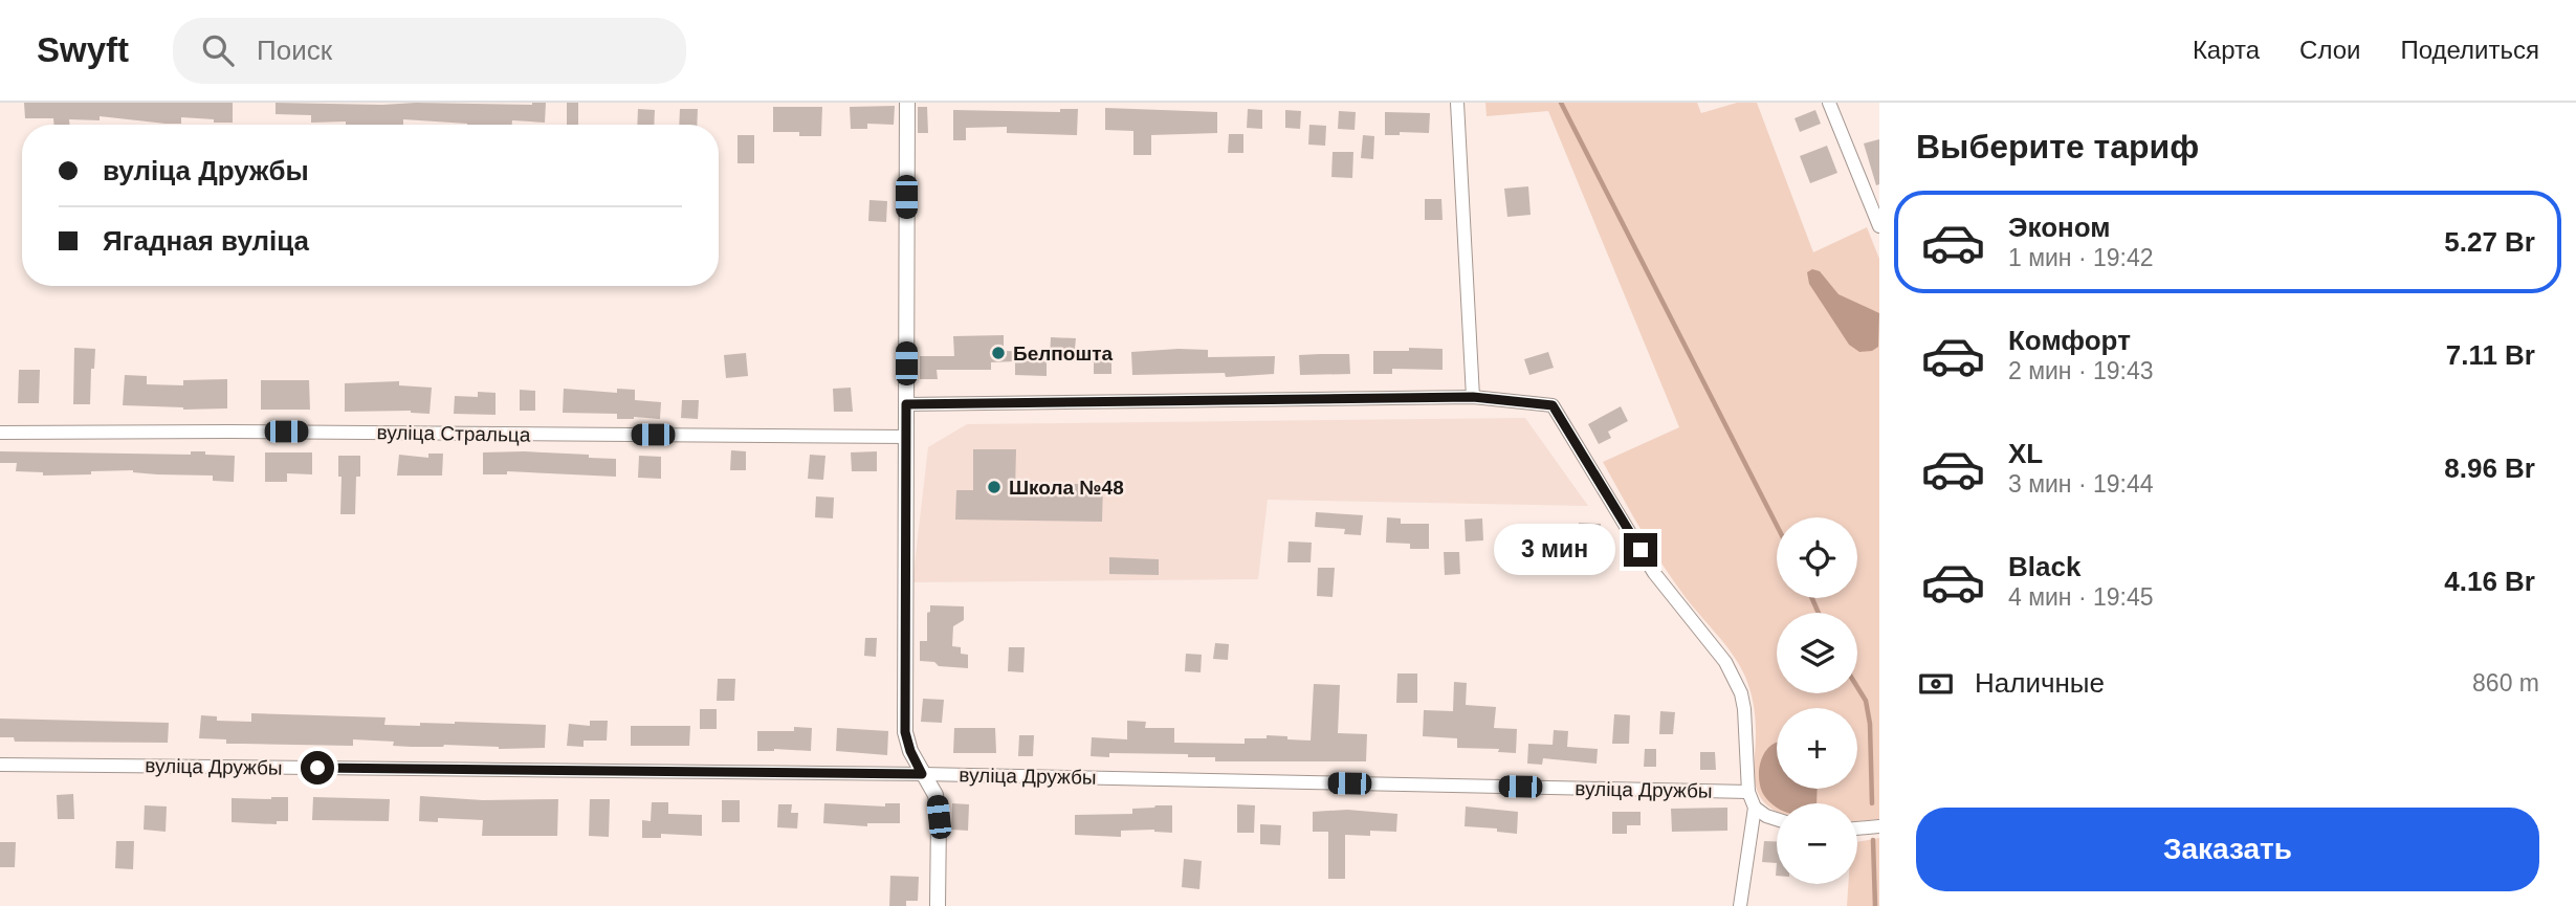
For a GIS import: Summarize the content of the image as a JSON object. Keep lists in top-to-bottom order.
{
  "streets": {
    "street": ["вуліца Стральца", "вуліца Дружбы"]
  },
  "places": ["Белпошта", "Школа №48"],
  "page": {
    "header": "Swyft",
    "search": "Поиск",
    "nav": ["Карта", "Слои", "Поделиться"],
    "heading": "Выберите тариф",
    "banner": ["вуліца Дружбы", "Ягадная вуліца"],
    "list": [
      {
        "name": "Эконом",
        "note": "1 мин · 19:42",
        "value": "5.27 Br"
      },
      {
        "name": "Комфорт",
        "note": "2 мин · 19:43",
        "value": "7.11 Br"
      },
      {
        "name": "XL",
        "note": "3 мин · 19:44",
        "value": "8.96 Br"
      },
      {
        "name": "Black",
        "note": "4 мин · 19:45",
        "value": "4.16 Br"
      }
    ],
    "map_buttons": ["+", "−"],
    "bubble": "3 мин",
    "pay": ["Наличные", "860 m"],
    "buttons": "Заказать"
  }
}
